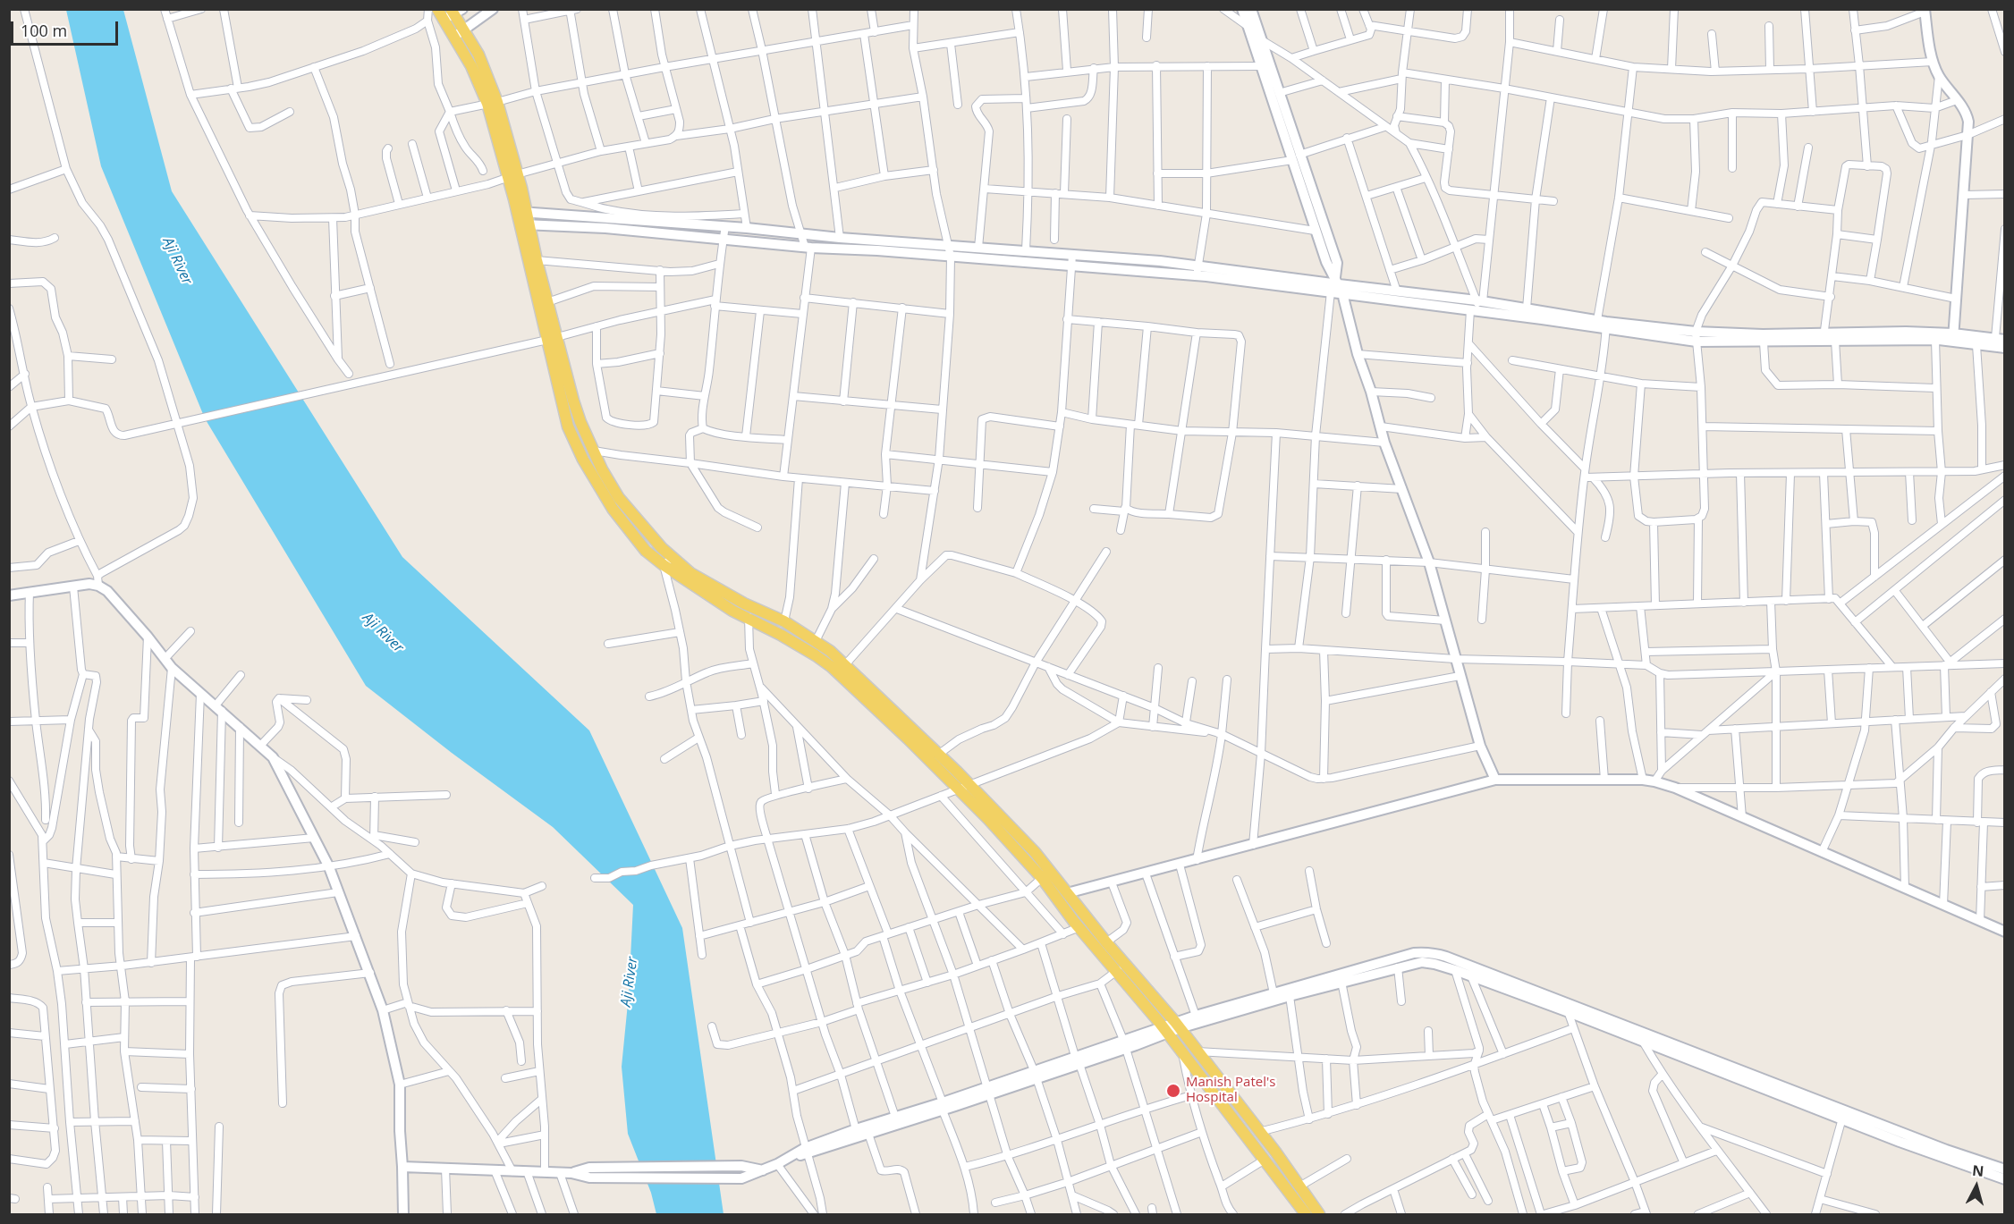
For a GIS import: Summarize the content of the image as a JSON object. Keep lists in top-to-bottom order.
{
  "water": ["Aji River"],
  "places": ["Manish Patel's Hospital"],
  "scale_bar": "100 m",
  "north": "top"
}
